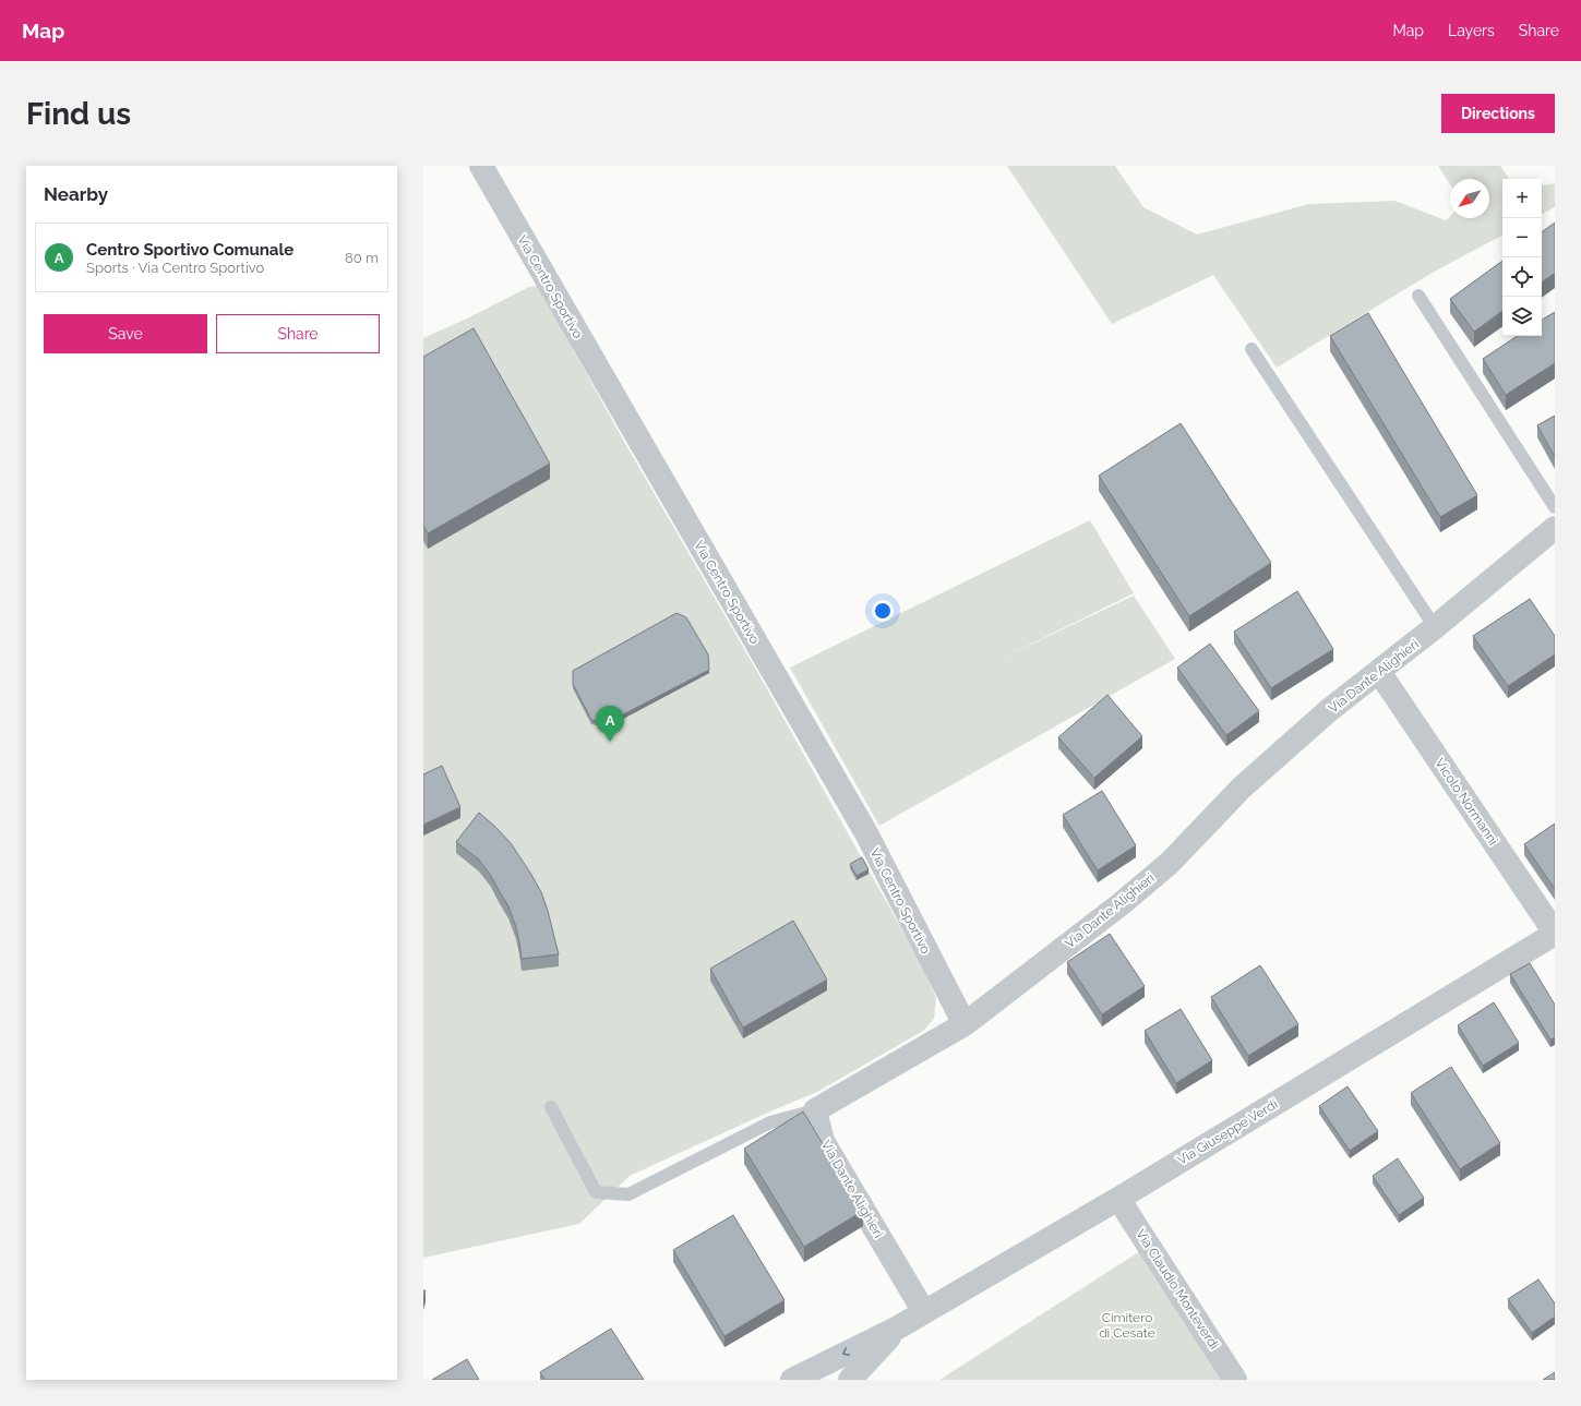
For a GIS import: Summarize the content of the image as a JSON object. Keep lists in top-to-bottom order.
{
  "streets": {
    "street": [
      "Via Centro Sportivo",
      "Via Dante Alighieri",
      "Vicolo Normanni",
      "Via Giuseppe Verdi",
      "Via Claudio Monteverdi"
    ]
  },
  "crossings": [
    ["Via Centro Sportivo", "Via Dante Alighieri"],
    ["Via Dante Alighieri", "Vicolo Normanni"],
    ["Via Dante Alighieri", "Via Giuseppe Verdi"],
    ["Vicolo Normanni", "Via Giuseppe Verdi"],
    ["Via Giuseppe Verdi", "Via Claudio Monteverdi"]
  ],
  "parks": ["Cimitero di Cesate"],
  "north": "bottom left",
  "page": {
    "header": "Map",
    "nav": ["Map", "Layers", "Share"],
    "buttons": [
      "Directions",
      ["Save", "Share"]
    ],
    "title": "Find us",
    "heading": "Nearby",
    "map_buttons": ["+", "−"],
    "list": [
      {
        "mark": "A",
        "name": "Centro Sportivo Comunale",
        "note": "Sports · Via Centro Sportivo",
        "value": "80 m"
      }
    ],
    "pins": "A"
  }
}
